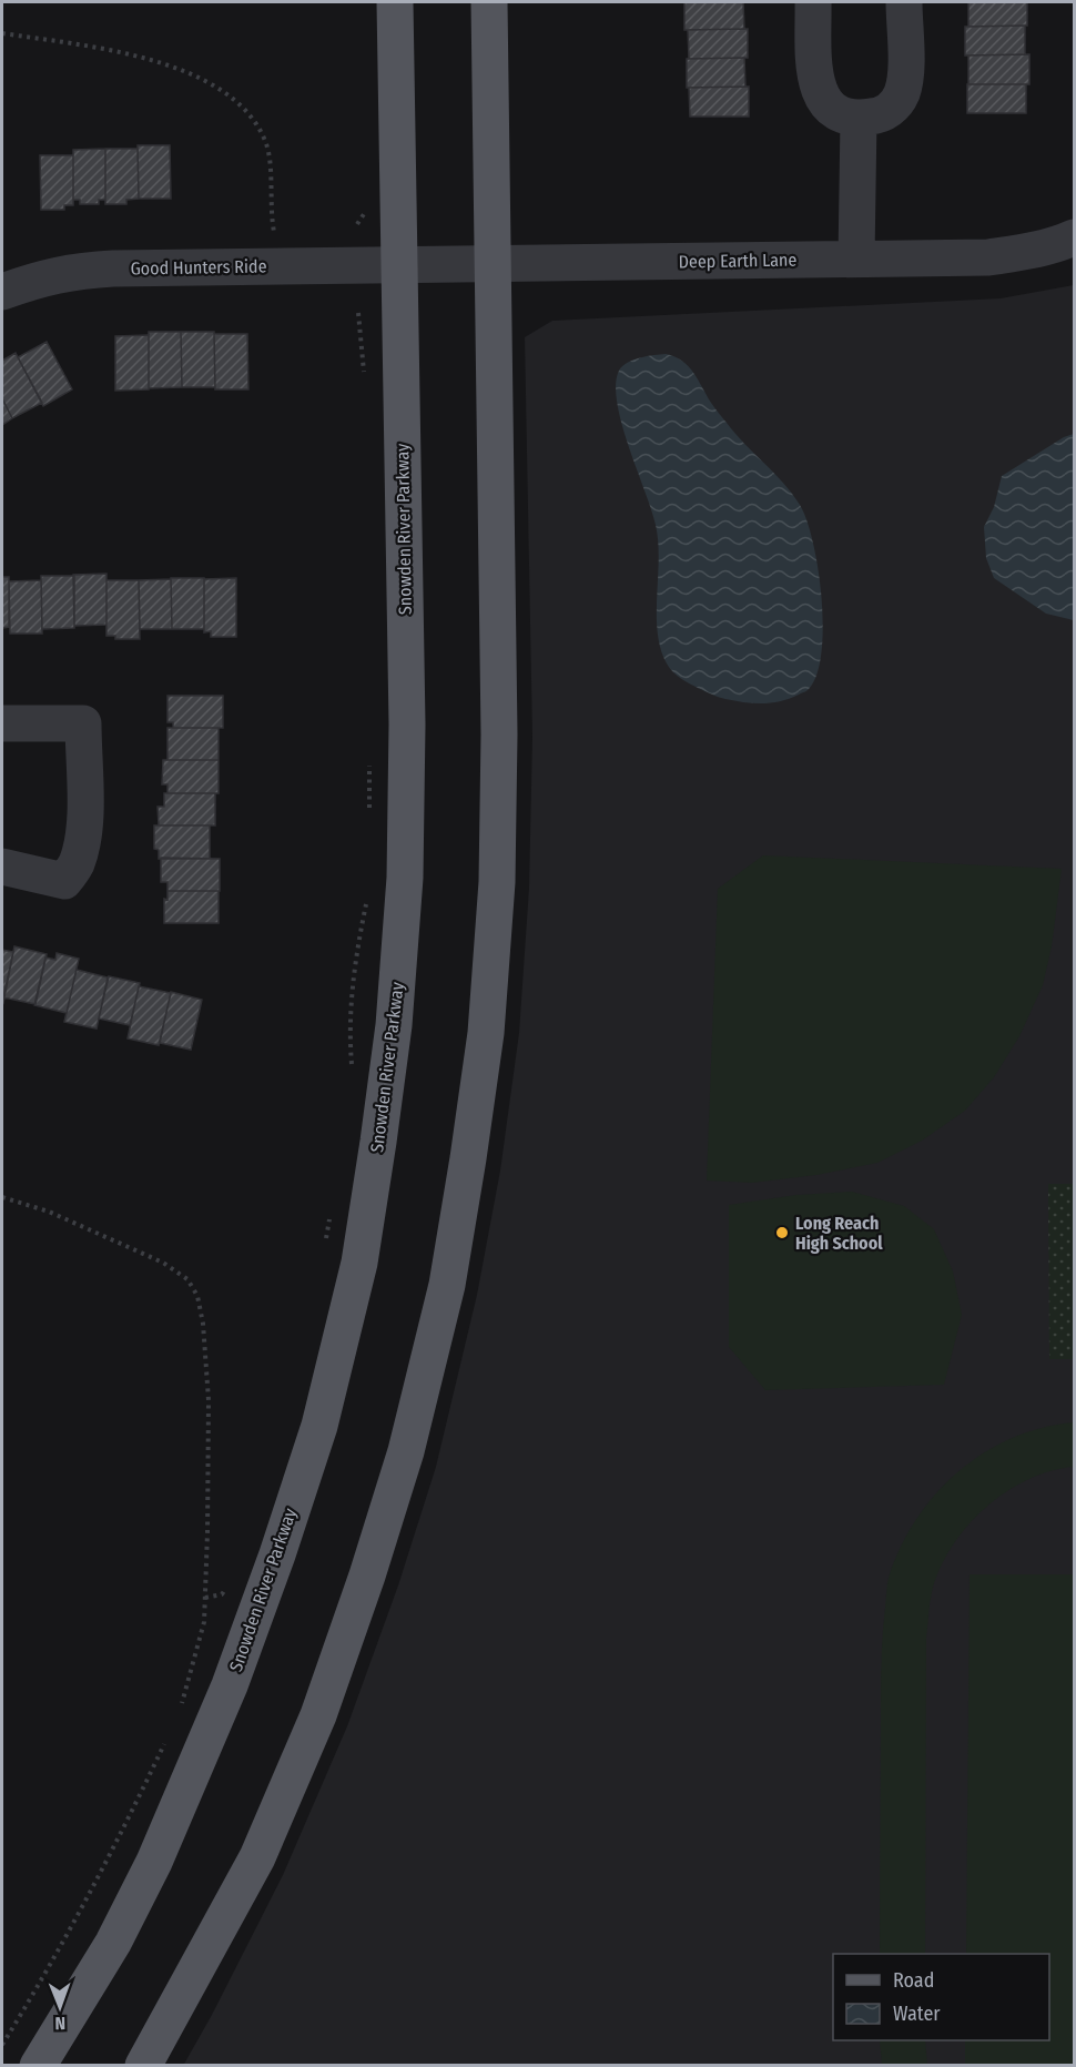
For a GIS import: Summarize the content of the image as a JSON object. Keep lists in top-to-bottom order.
{
  "streets": {
    "main road": ["Snowden River Parkway"],
    "street": ["Deep Earth Lane", "Good Hunters Ride"]
  },
  "crossings": [
    ["Deep Earth Lane", "Good Hunters Ride"],
    ["Deep Earth Lane", "Snowden River Parkway"],
    ["Good Hunters Ride", "Snowden River Parkway"]
  ],
  "places": ["Long Reach High School"],
  "legend": ["Road", "Water"],
  "north": "bottom"
}
